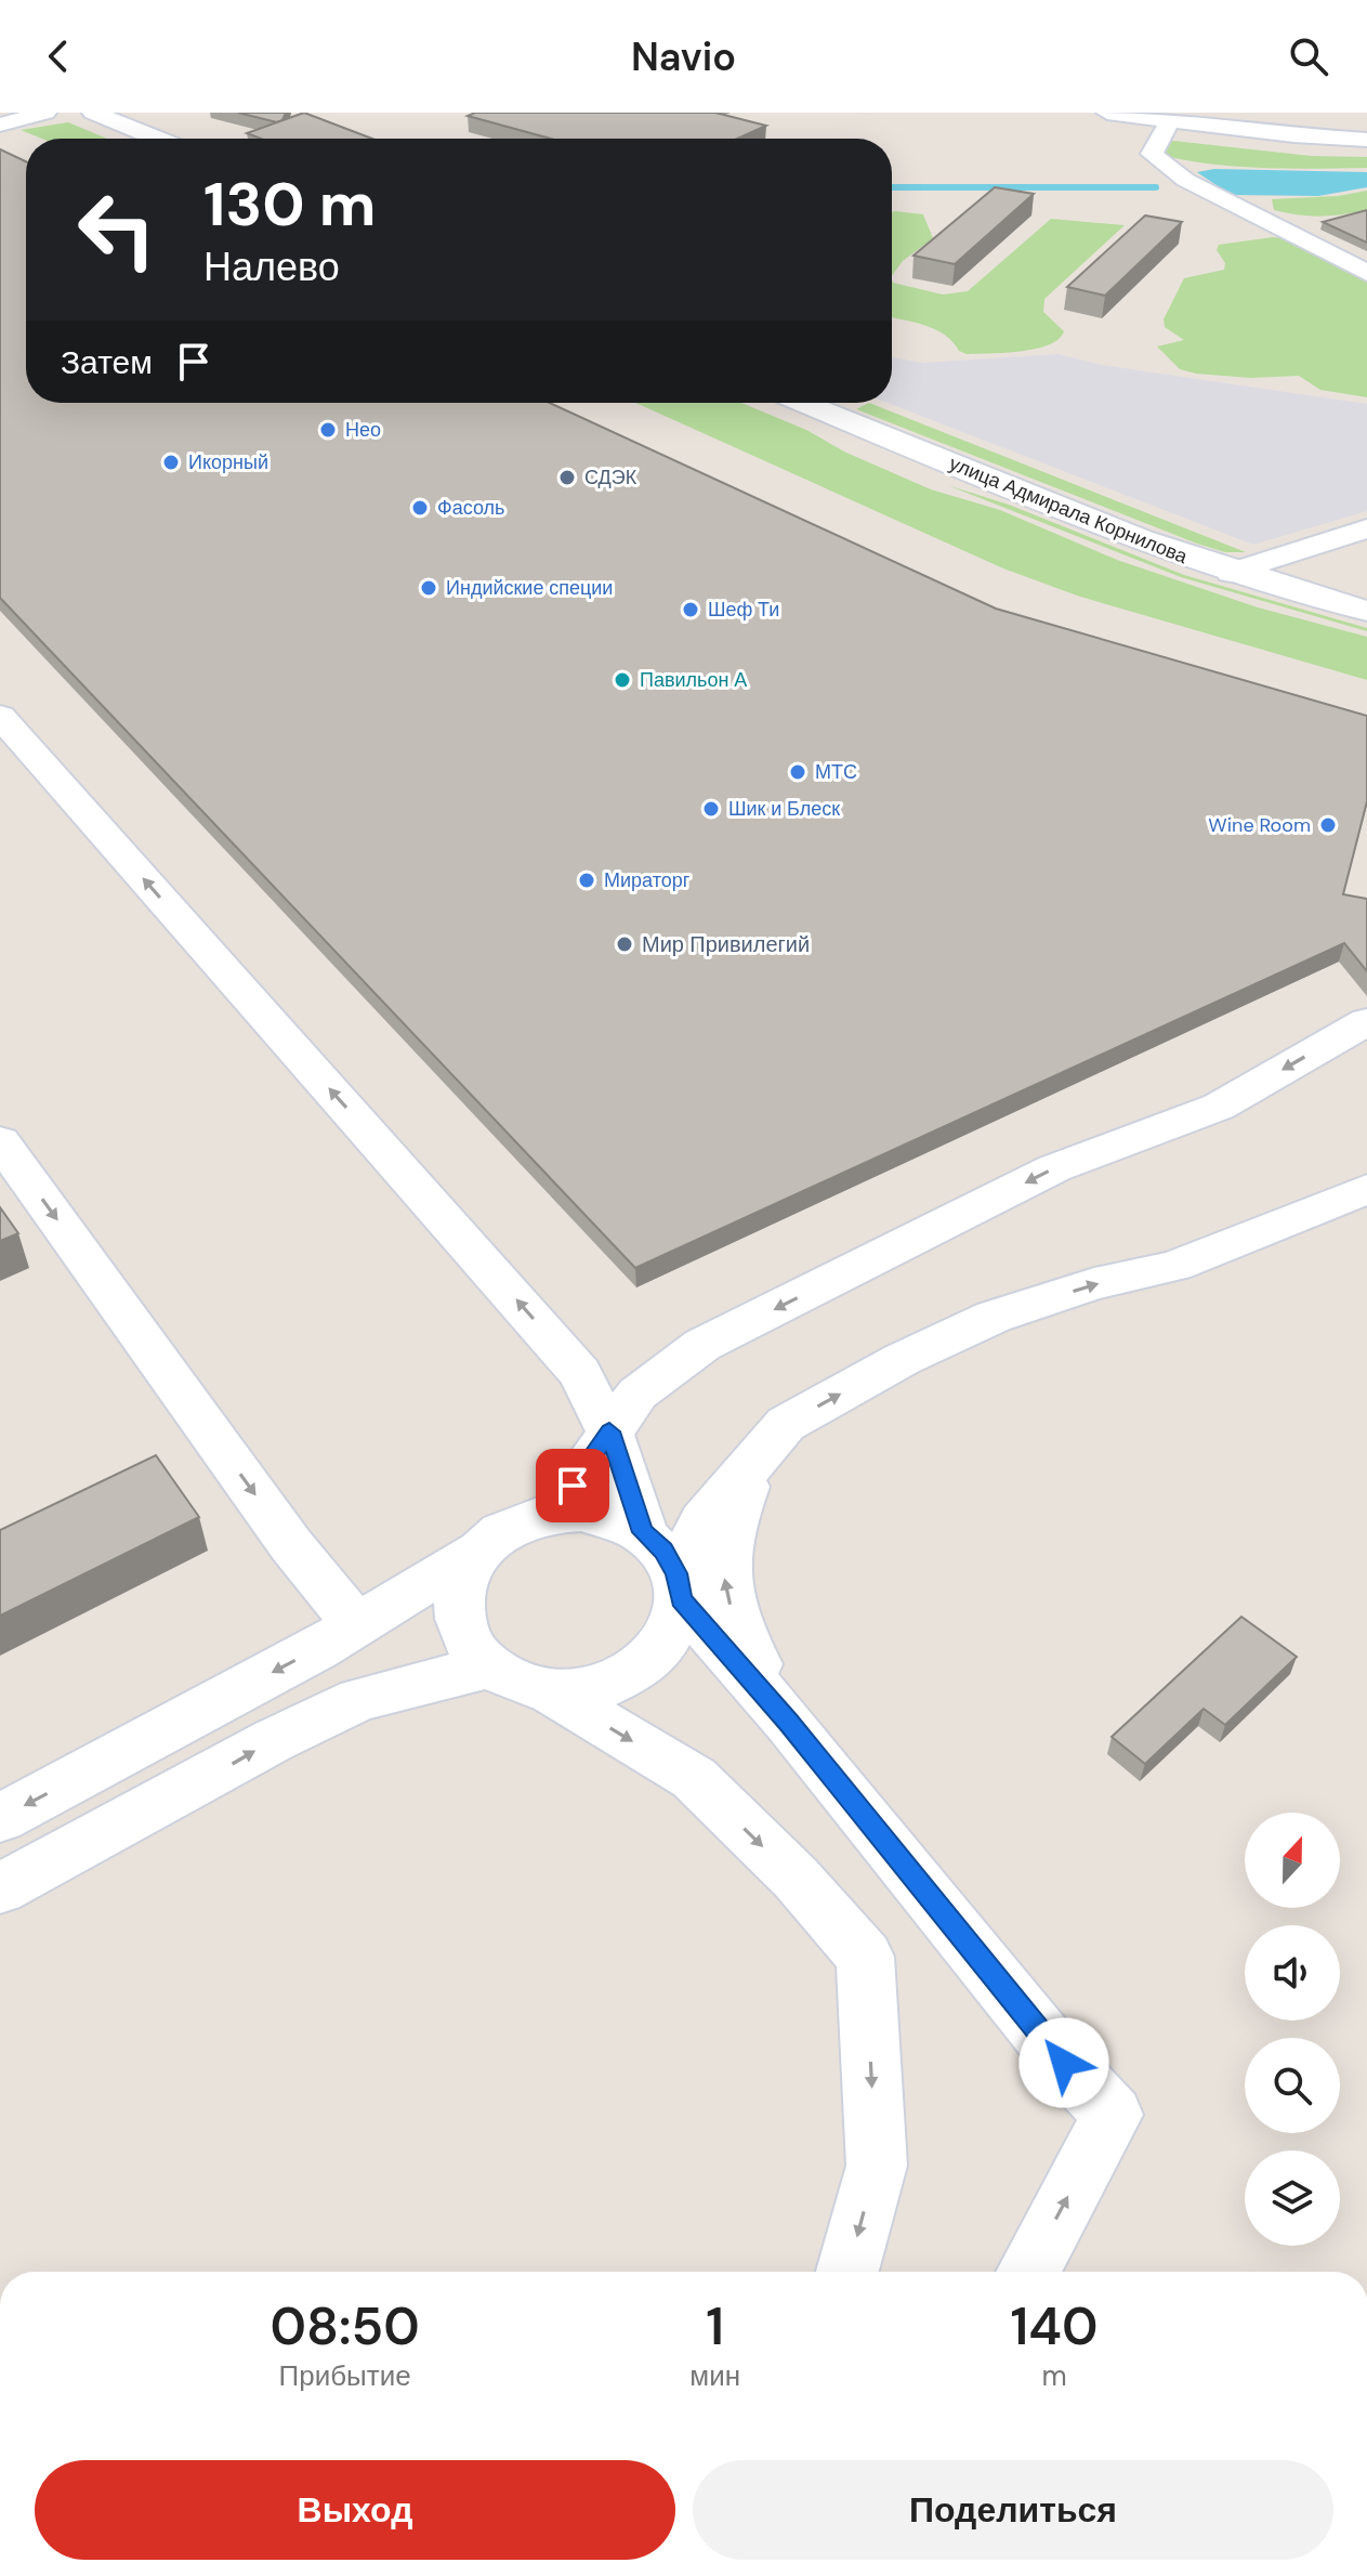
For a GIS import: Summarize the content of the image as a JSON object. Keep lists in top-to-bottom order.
{
  "streets": {
    "main road": ["улица Адмирала Корнилова"]
  },
  "places": [
    "Нео",
    "Икорный",
    "СДЭК",
    "Фасоль",
    "Индийские специи",
    "Шеф Ти",
    "Павильон А",
    "МТС",
    "Шик и Блеск",
    "Wine Room",
    "Мираторг",
    "Мир Привилегий"
  ],
  "north": "top",
  "page": {
    "header": "Navio",
    "turn": ["130 m", "Налево"],
    "then": "Затем",
    "eta": [
      "08:50",
      "Прибытие",
      "1",
      "мин",
      "140",
      "m"
    ],
    "buttons": ["Выход", "Поделиться"]
  }
}
